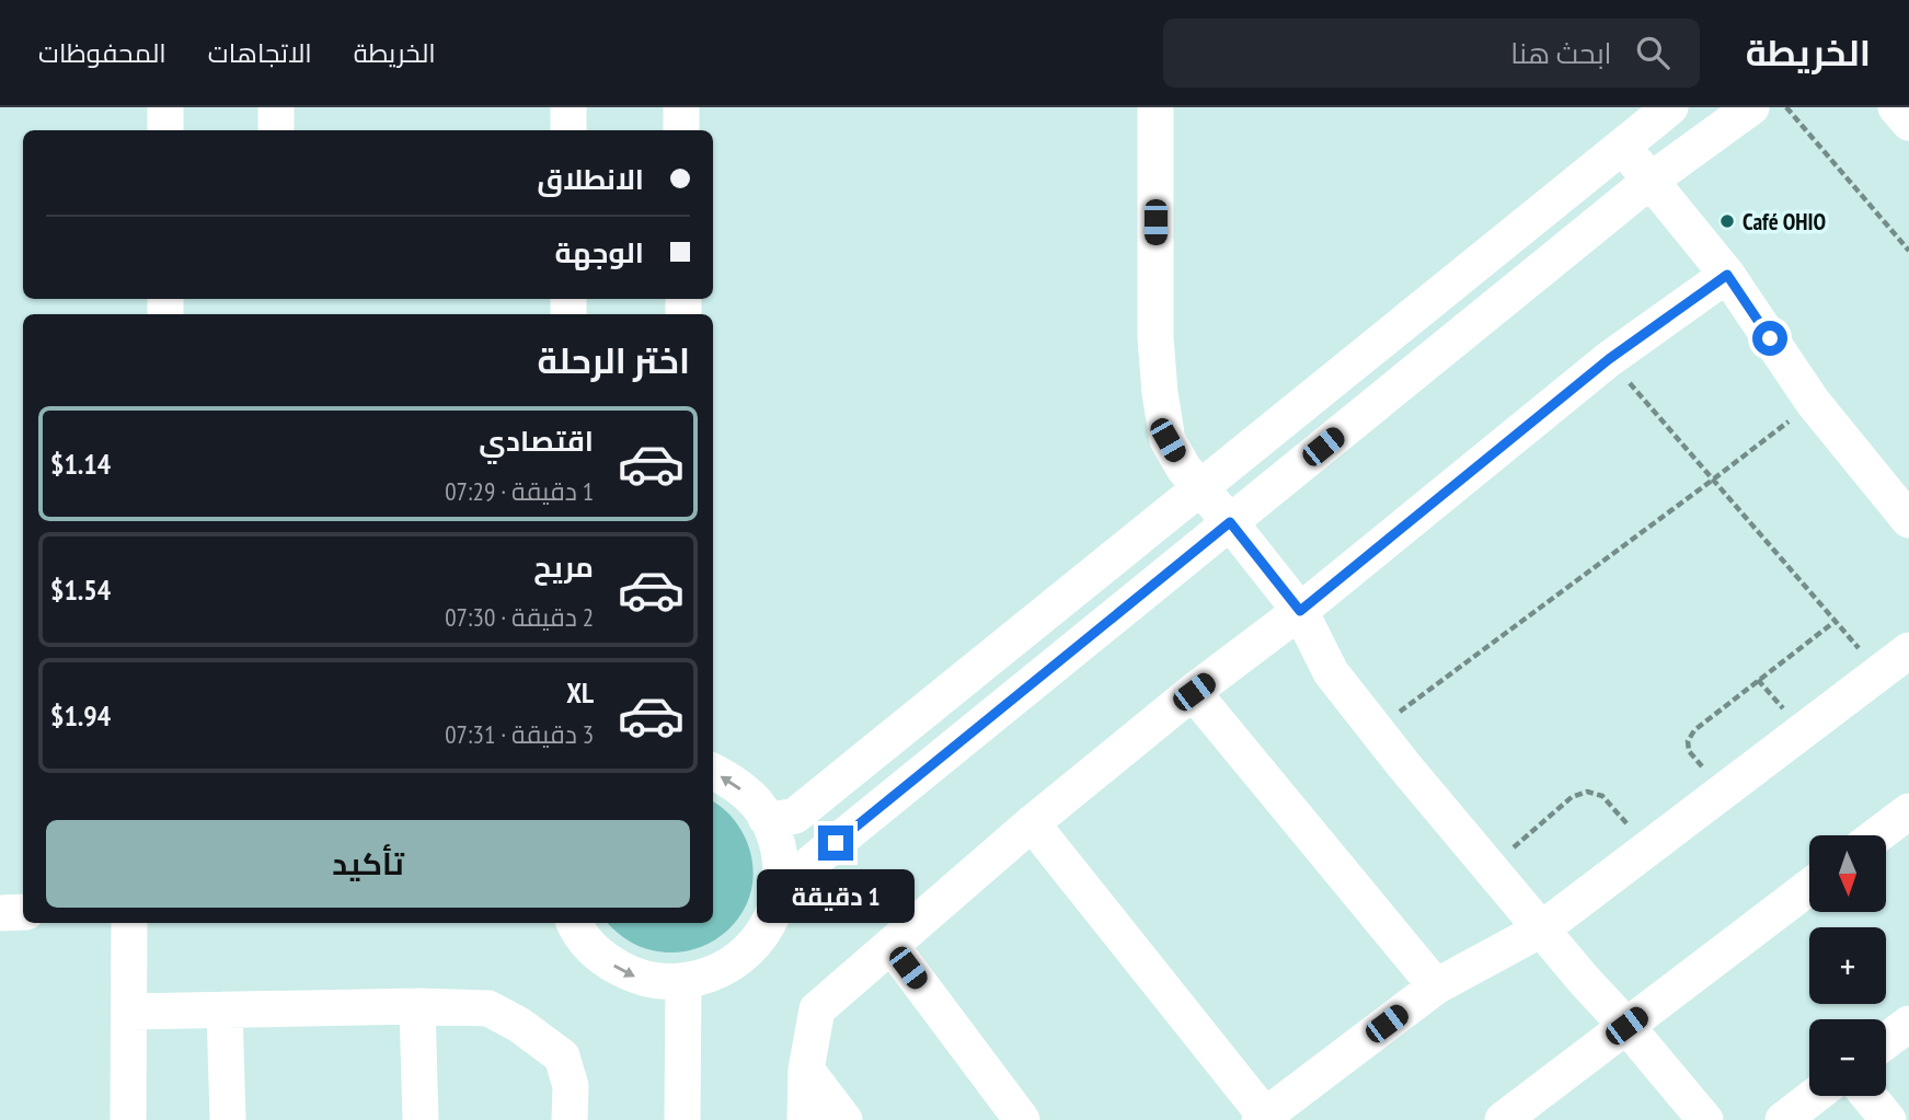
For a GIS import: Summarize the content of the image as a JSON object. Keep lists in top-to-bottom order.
{
  "places": ["Café OHIO"],
  "north": "bottom",
  "page": {
    "header": "الخريطة",
    "search": "ابحث هنا",
    "nav": ["الخريطة", "الاتجاهات", "المحفوظات"],
    "banner": ["الانطلاق", "الوجهة"],
    "heading": "اختر الرحلة",
    "list": [
      {
        "name": "اقتصادي",
        "note": "1 دقيقة · 07:29",
        "value": "$1.14"
      },
      {
        "name": "مريح",
        "note": "2 دقيقة · 07:30",
        "value": "$1.54"
      },
      {
        "name": "XL",
        "note": "3 دقيقة · 07:31",
        "value": "$1.94"
      }
    ],
    "buttons": "تأكيد",
    "map_buttons": ["+", "−"],
    "bubble": "1 دقيقة"
  }
}
